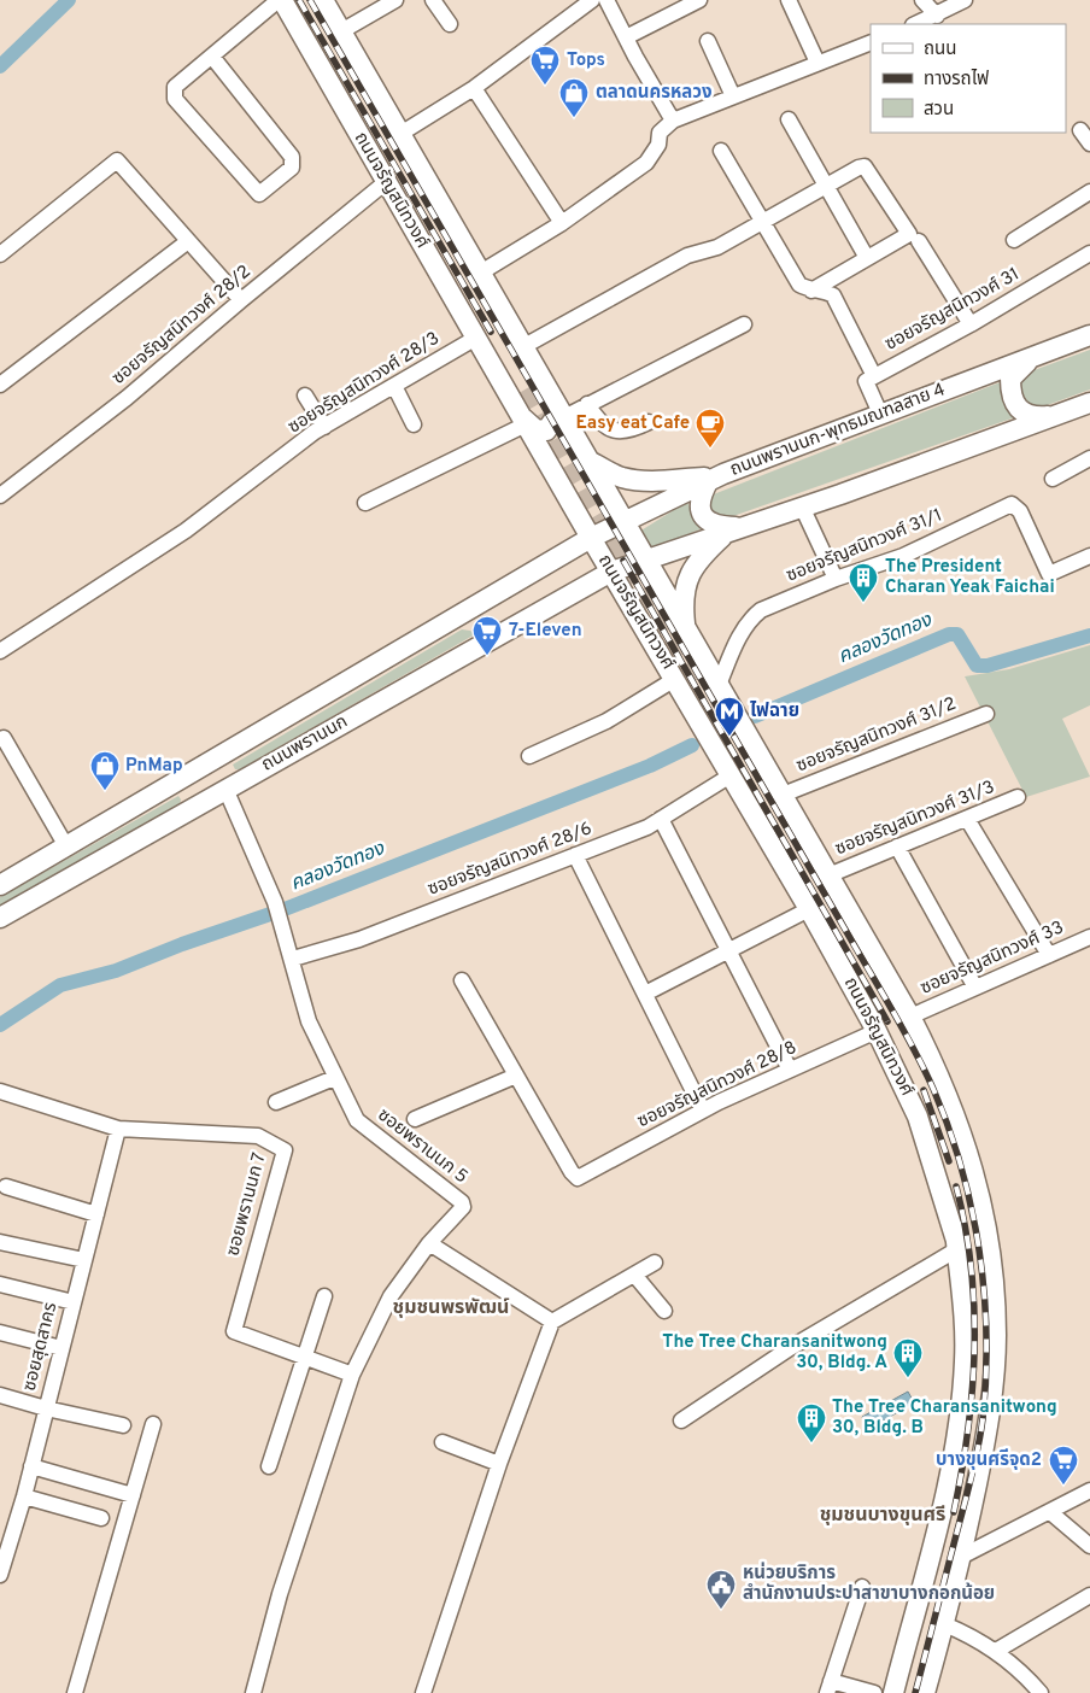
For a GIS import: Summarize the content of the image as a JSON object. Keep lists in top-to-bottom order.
{
  "streets": {
    "main road": ["ถนนจรัญสนิทวงศ์", "ถนนพรานนก-พุทธมณฑลสาย 4", "ถนนพรานนก"],
    "street": [
      "ซอยจรัญสนิทวงศ์ 31",
      "ซอยจรัญสนิทวงศ์ 28/2",
      "ซอยจรัญสนิทวงศ์ 28/3",
      "ซอยจรัญสนิทวงศ์ 31/1",
      "ซอยจรัญสนิทวงศ์ 31/2",
      "ซอยจรัญสนิทวงศ์ 31/3",
      "ซอยจรัญสนิทวงศ์ 28/6",
      "ซอยจรัญสนิทวงศ์ 33",
      "ซอยจรัญสนิทวงศ์ 28/8",
      "ซอยพรานนก 5",
      "ซอยพรานนก 7",
      "ซอยสุดสาคร"
    ]
  },
  "crossings": [
    ["ถนนจรัญสนิทวงศ์", "ซอยจรัญสนิทวงศ์ 28/2"],
    ["ถนนจรัญสนิทวงศ์", "ซอยจรัญสนิทวงศ์ 28/3"],
    ["ถนนจรัญสนิทวงศ์", "ถนนพรานนก-พุทธมณฑลสาย 4"],
    ["ถนนจรัญสนิทวงศ์", "ซอยจรัญสนิทวงศ์ 31/1"],
    ["ถนนจรัญสนิทวงศ์", "ซอยจรัญสนิทวงศ์ 31/2"],
    ["ถนนจรัญสนิทวงศ์", "ถนนพรานนก"],
    ["ถนนจรัญสนิทวงศ์", "ซอยจรัญสนิทวงศ์ 31/3"],
    ["ถนนจรัญสนิทวงศ์", "ซอยจรัญสนิทวงศ์ 28/6"],
    ["ถนนจรัญสนิทวงศ์", "ซอยจรัญสนิทวงศ์ 33"],
    ["ถนนจรัญสนิทวงศ์", "ซอยจรัญสนิทวงศ์ 28/8"],
    ["ถนนพรานนก-พุทธมณฑลสาย 4", "ถนนพรานนก"],
    ["ถนนพรานนก", "ซอยพรานนก 5"],
    ["ซอยจรัญสนิทวงศ์ 28/6", "ซอยพรานนก 5"],
    ["ซอยพรานนก 7", "ซอยสุดสาคร"]
  ],
  "districts": ["ชุมชนพรพัฒน์", "ชุมชนบางขุนศรี"],
  "water": ["คลองวัดทอง"],
  "places": {
    "supermarket": ["Tops", "7-Eleven", "บางขุนศรีจุด2"],
    "shop": ["ตลาดนครหลวง", "PnMap"],
    "cafe": ["Easy eat Cafe"],
    "building": ["The President Charan Yeak Faichai", "The Tree Charansanitwong 30, Bldg. A", "The Tree Charansanitwong 30, Bldg. B"],
    "metro station": ["ไฟฉาย"],
    "public building": ["หน่วยบริการ สำนักงานประปาสาขาบางกอกน้อย"]
  },
  "legend": ["ถนน", "ทางรถไฟ", "สวน"]
}
